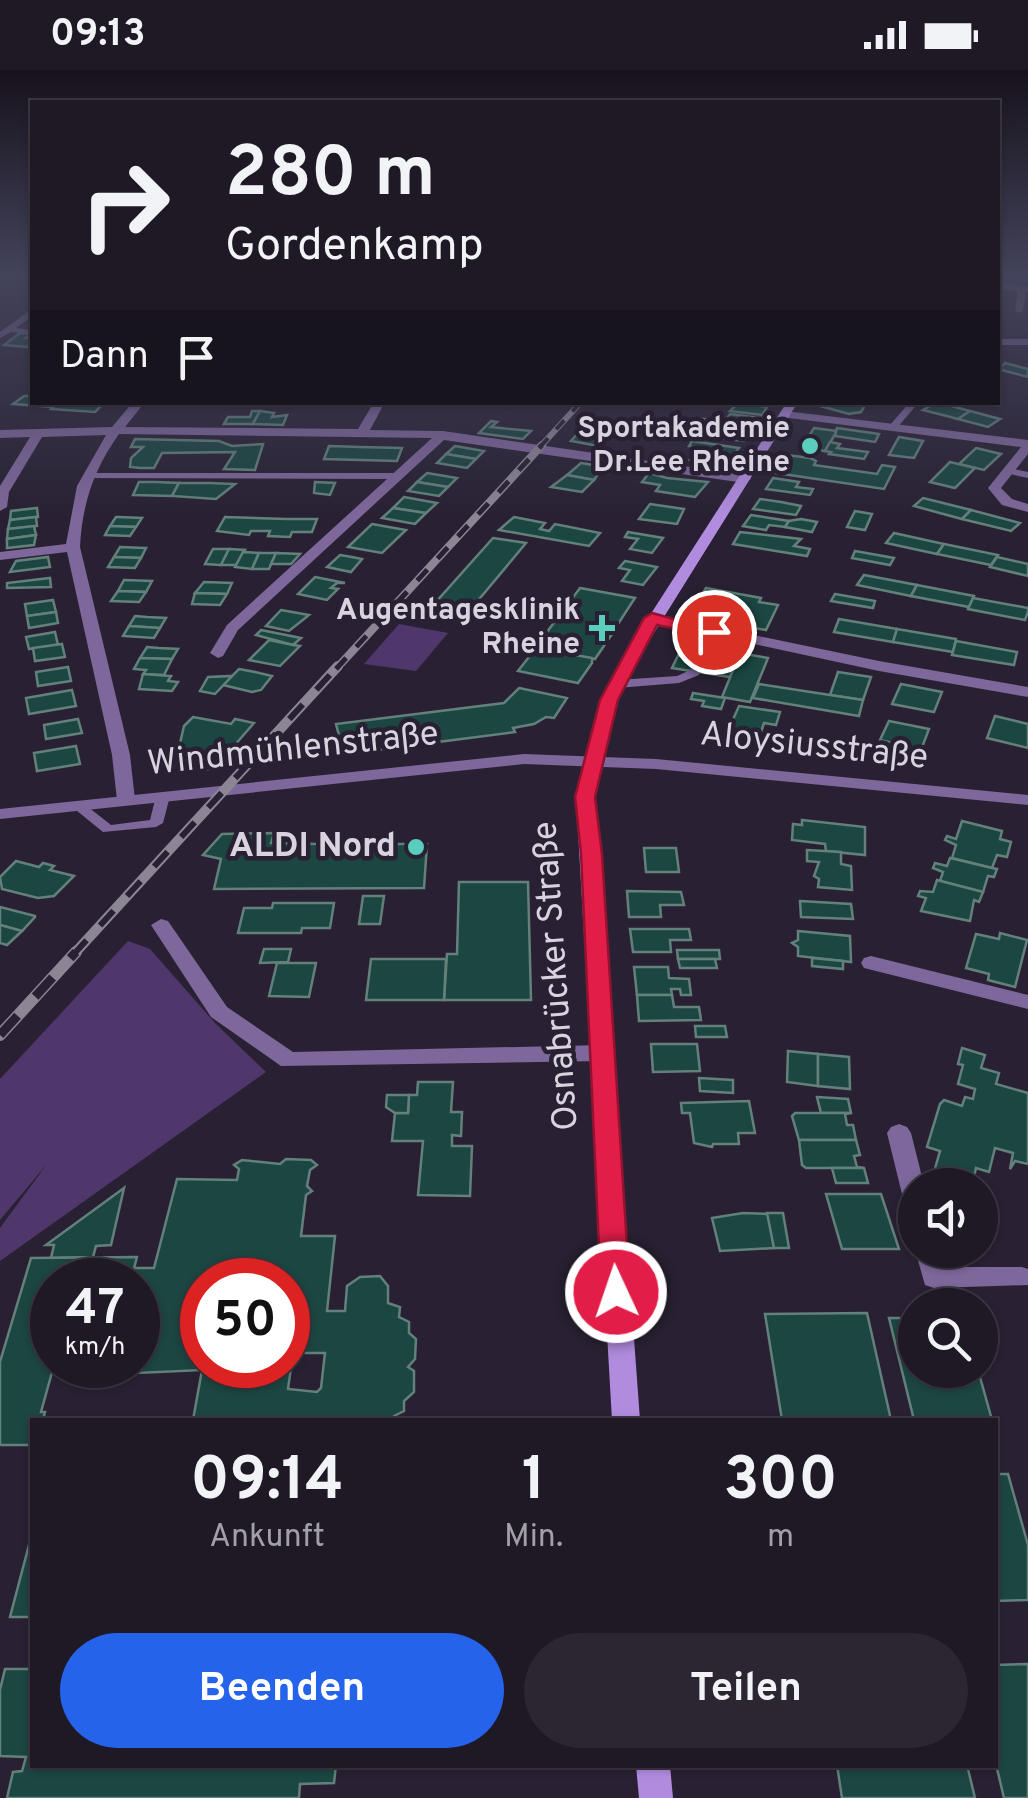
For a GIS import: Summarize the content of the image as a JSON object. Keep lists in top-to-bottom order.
{
  "streets": {
    "main road": ["Osnabrücker Straße"],
    "street": ["Aloysiusstraße", "Windmühlenstraße"]
  },
  "crossings": [
    ["Aloysiusstraße", "Windmühlenstraße"],
    ["Aloysiusstraße", "Osnabrücker Straße"],
    ["Windmühlenstraße", "Osnabrücker Straße"]
  ],
  "places": {
    "other": ["Sportakademie Dr.Lee Rheine", "ALDI Nord"],
    "health": ["Augentagesklinik Rheine"]
  },
  "page": {
    "status": "09:13",
    "turn": ["280 m", "Gordenkamp"],
    "then": "Dann",
    "speed": "47 km/h",
    "limit": "50",
    "eta": [
      "09:14",
      "Ankunft",
      "1",
      "Min.",
      "300",
      "m"
    ],
    "buttons": ["Beenden", "Teilen"]
  }
}
